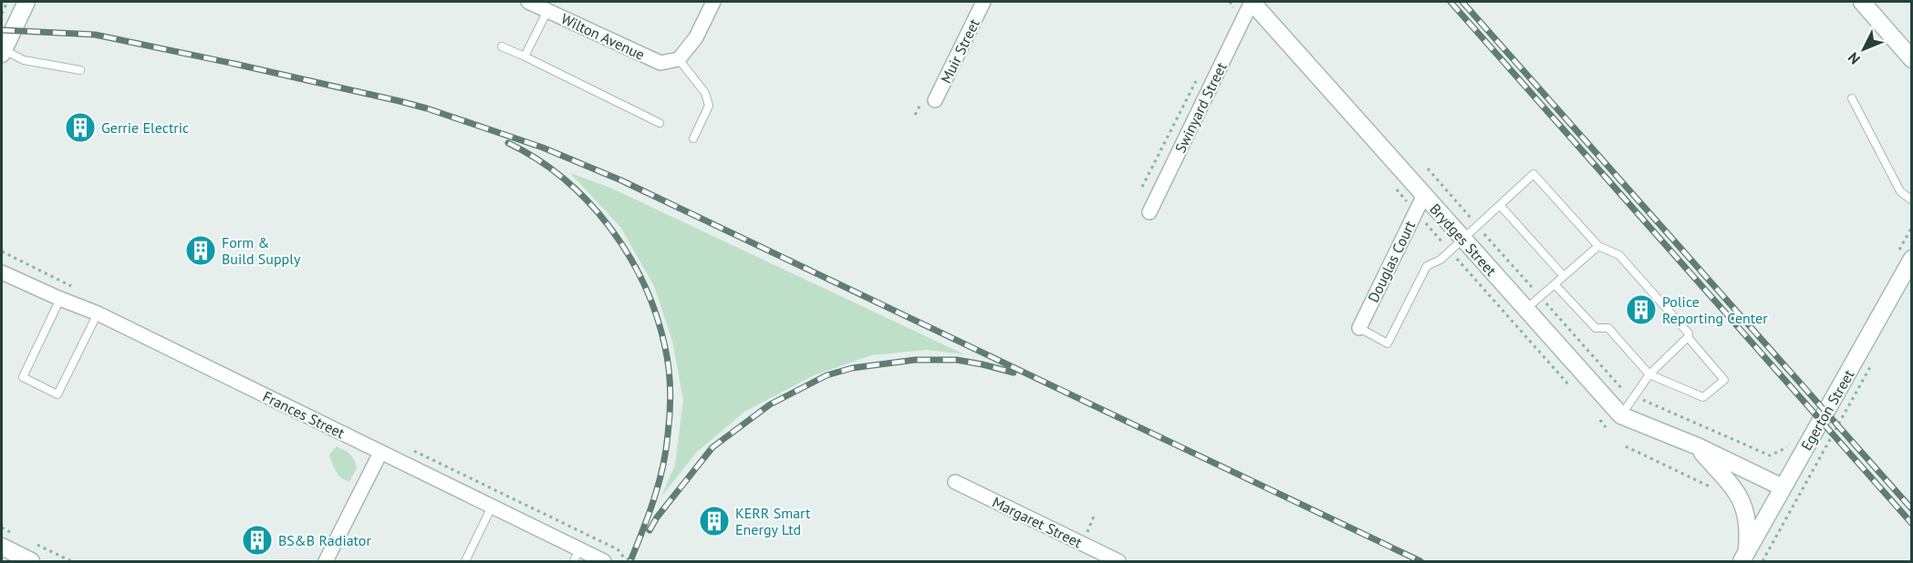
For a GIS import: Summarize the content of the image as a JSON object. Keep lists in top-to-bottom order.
{
  "streets": {
    "street": [
      "Wilton Avenue",
      "Muir Street",
      "Swinyard Street",
      "Brydges Street",
      "Douglas Court",
      "Egerton Street",
      "Frances Street",
      "Margaret Street"
    ]
  },
  "crossings": [
    ["Swinyard Street", "Brydges Street"],
    ["Brydges Street", "Douglas Court"],
    ["Brydges Street", "Egerton Street"]
  ],
  "places": {
    "building": [
      "Gerrie Electric",
      "Form & Build Supply",
      "Police Reporting Center",
      "KERR Smart Energy Ltd",
      "BS&B Radiator"
    ]
  },
  "north": "bottom left"
}
